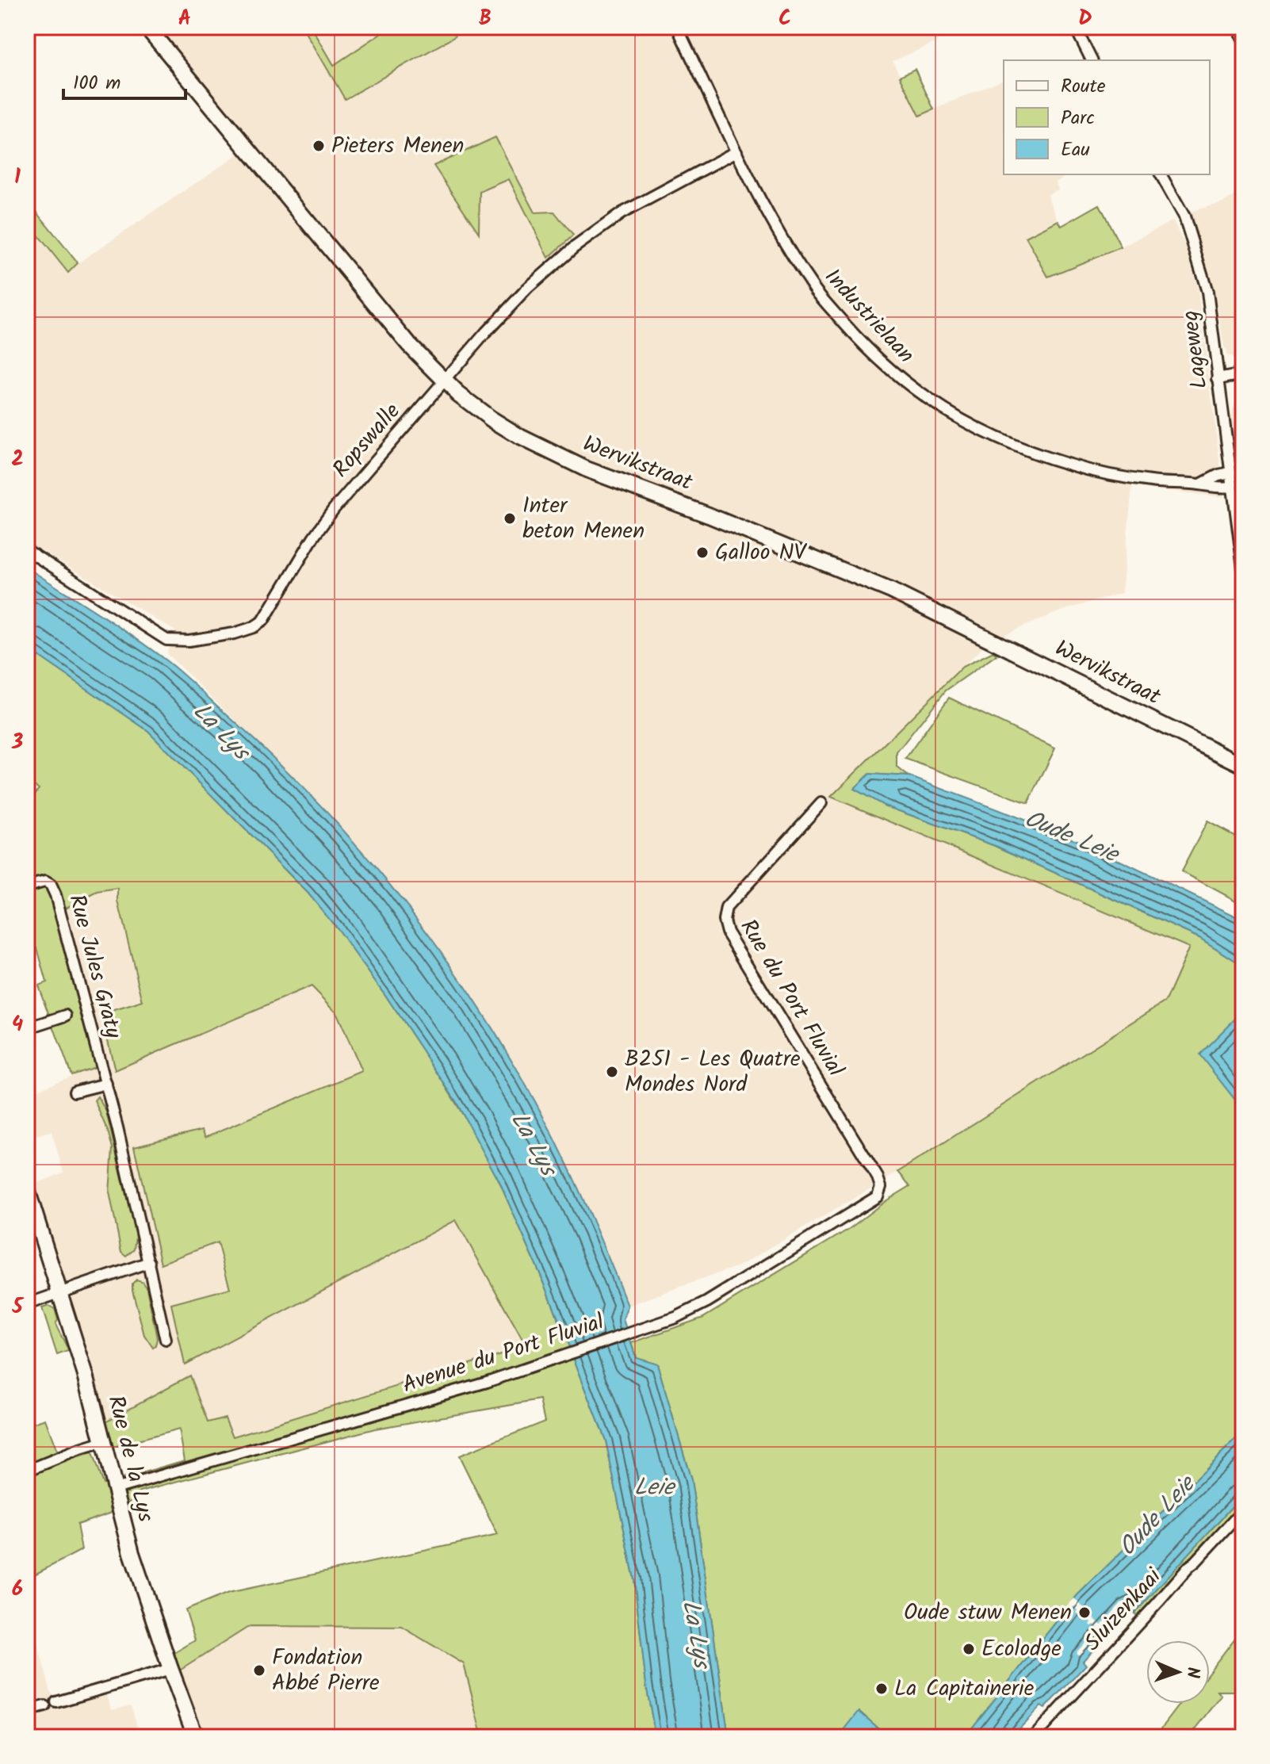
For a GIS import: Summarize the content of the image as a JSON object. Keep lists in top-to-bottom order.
{
  "streets": {
    "street": [
      "Industrielaan",
      "Lageweg",
      "Ropswalle",
      "Wervikstraat",
      "Rue Jules Graty",
      "Rue du Port Fluvial",
      "Avenue du Port Fluvial",
      "Rue de la Lys",
      "Sluizenkaai"
    ]
  },
  "crossings": [
    ["Industrielaan", "Lageweg"],
    ["Industrielaan", "Ropswalle"],
    ["Ropswalle", "Wervikstraat"],
    ["Rue du Port Fluvial", "Avenue du Port Fluvial"],
    ["Avenue du Port Fluvial", "Rue de la Lys"]
  ],
  "water": ["La Lys", "Oude Leie", "Leie"],
  "places": [
    "Pieters Menen",
    "Inter beton Menen",
    "Galloo NV",
    "B251 - Les Quatre Mondes Nord",
    "Oude stuw Menen",
    "Ecolodge",
    "Fondation Abbé Pierre",
    "La Capitainerie"
  ],
  "legend": ["Route", "Parc", "Eau"],
  "scale_bar": "100 m",
  "north": "right",
  "grid": {
    "columns": [
      "A",
      "B",
      "C",
      "D"
    ],
    "rows": [
      "1",
      "2",
      "3",
      "4",
      "5",
      "6"
    ]
  }
}
